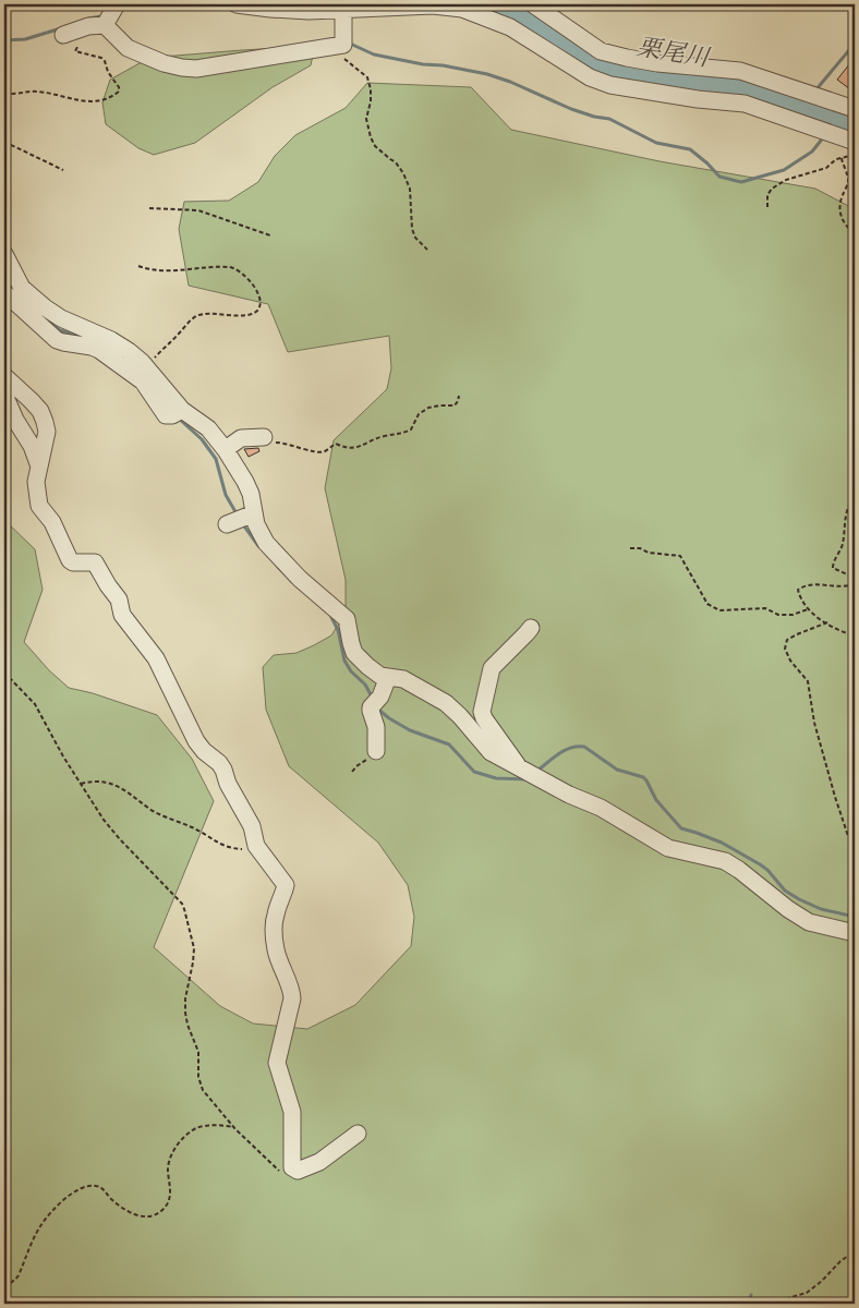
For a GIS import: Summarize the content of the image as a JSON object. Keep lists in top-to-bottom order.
{
  "water": ["栗尾川"]
}
